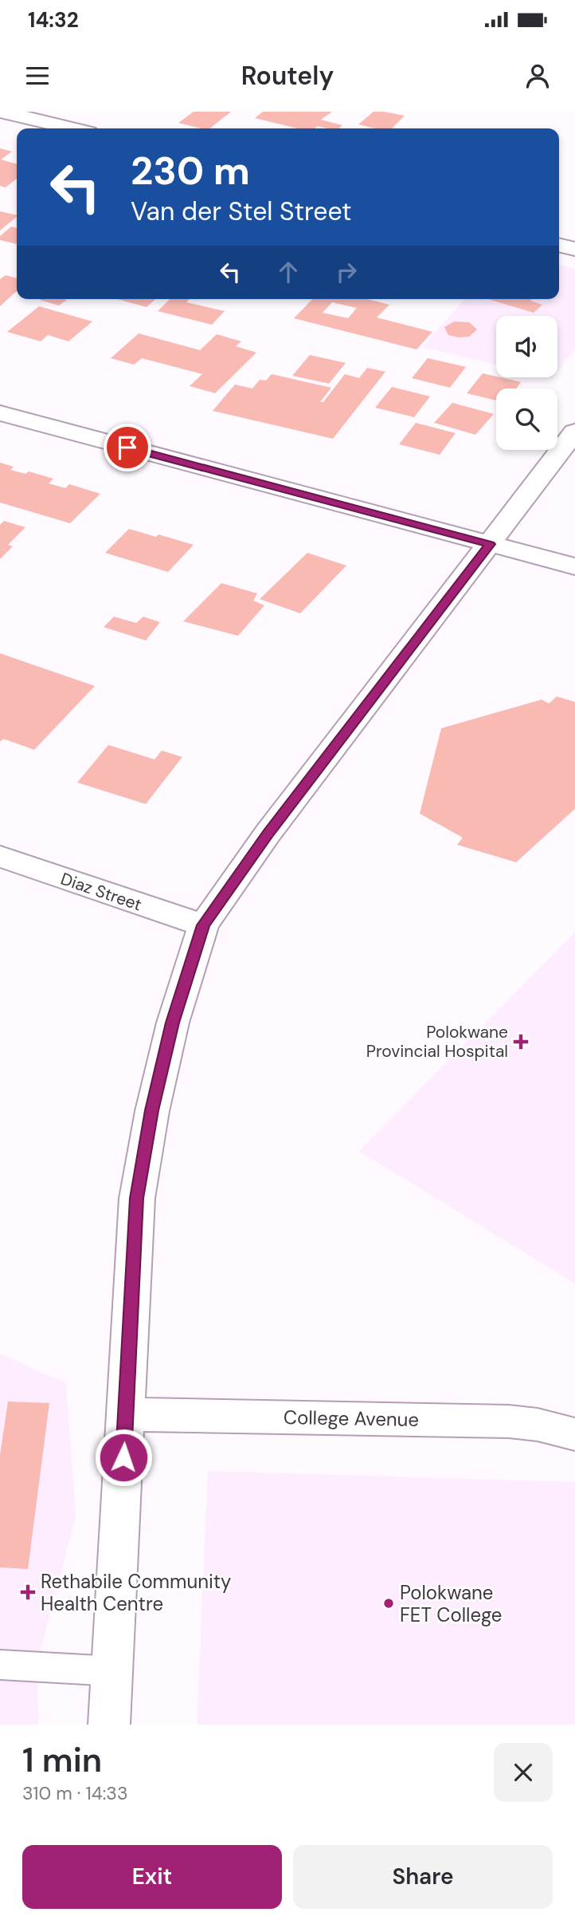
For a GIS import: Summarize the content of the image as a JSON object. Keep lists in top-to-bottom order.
{
  "streets": {
    "street": ["Diaz Street", "College Avenue"]
  },
  "places": {
    "health": ["Polokwane Provincial Hospital", "Rethabile Community Health Centre"],
    "other": ["Polokwane FET College"]
  },
  "page": {
    "status": "14:32",
    "header": "Routely",
    "turn": ["230 m", "Van der Stel Street"],
    "heading": ["1 min", "310 m · 14:33"],
    "buttons": ["Exit", "Share"]
  }
}
